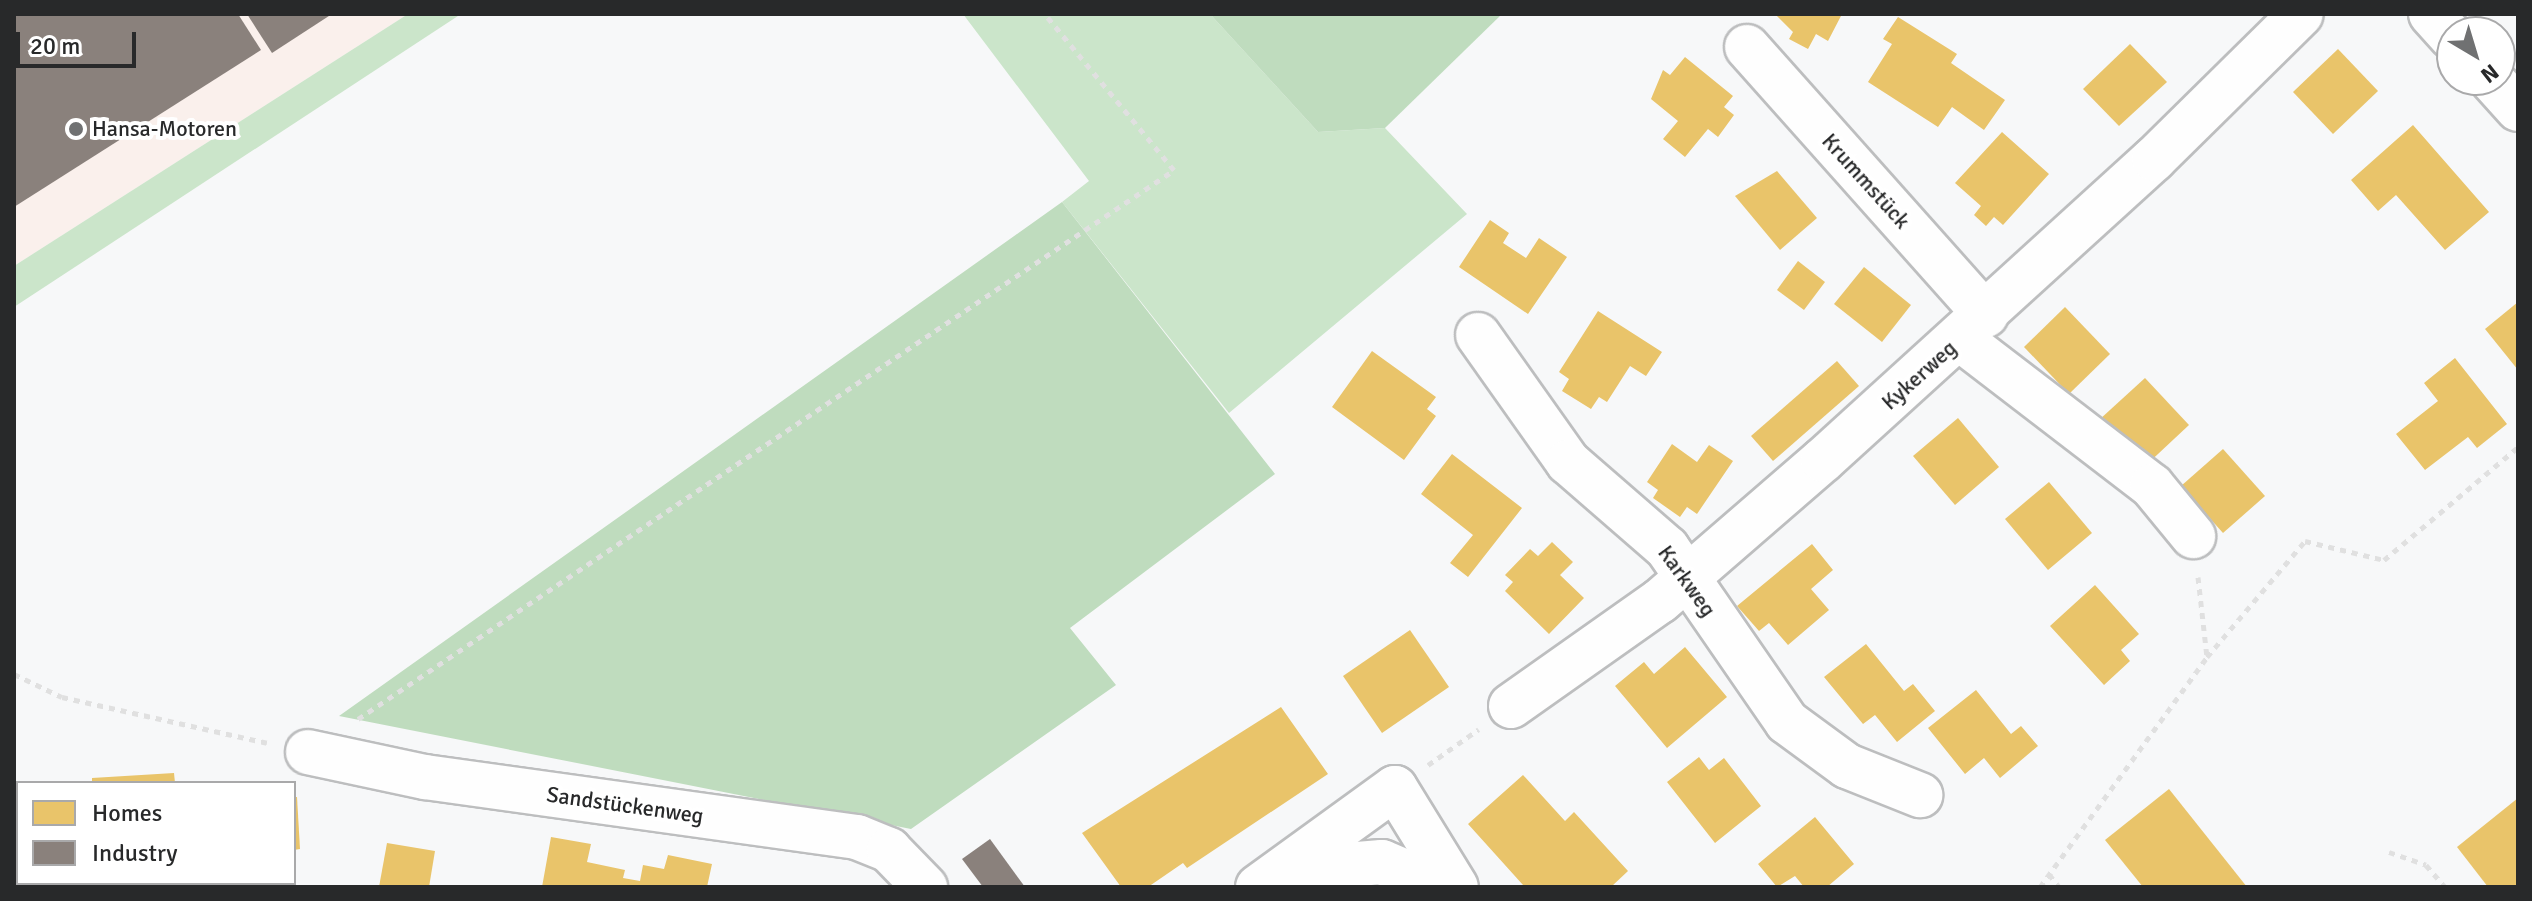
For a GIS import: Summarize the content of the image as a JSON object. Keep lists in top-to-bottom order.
{
  "streets": {
    "street": [
      "Krummstück",
      "Kykerweg",
      "Karkweg",
      "Sandstückenweg"
    ]
  },
  "crossings": [
    ["Krummstück", "Kykerweg"],
    ["Kykerweg", "Karkweg"]
  ],
  "places": ["Hansa-Motoren"],
  "legend": ["Homes", "Industry"],
  "scale_bar": "20 m",
  "north": "bottom right"
}
